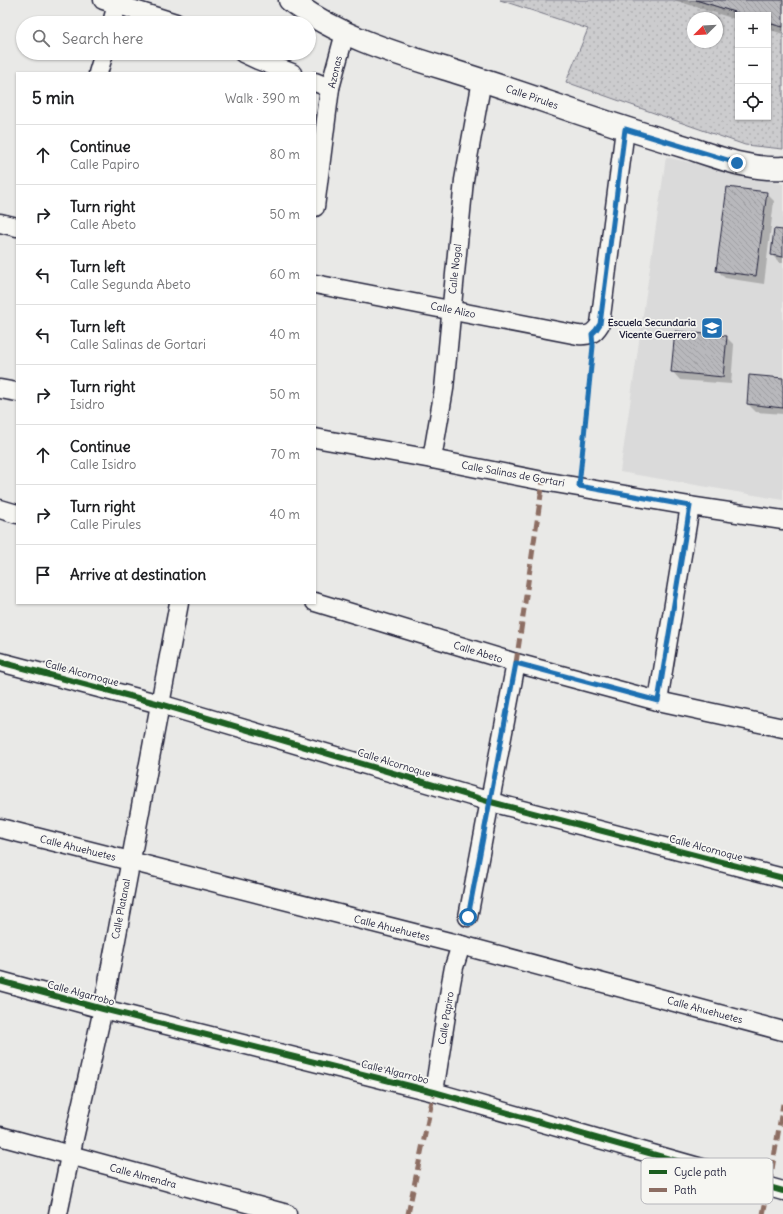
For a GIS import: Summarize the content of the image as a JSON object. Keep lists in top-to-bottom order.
{
  "streets": {
    "street": [
      "Azonas",
      "Calle Pirules",
      "Calle Nogal",
      "Calle Alizo",
      "Calle Salinas de Gortari",
      "Calle Abeto",
      "Calle Alcornoque",
      "Calle Ahuehuetes",
      "Calle Platanal",
      "Calle Algarrobo",
      "Calle Papiro",
      "Calle Almendra"
    ]
  },
  "crossings": [
    ["Azonas", "Calle Pirules"],
    ["Calle Pirules", "Calle Nogal"],
    ["Calle Nogal", "Calle Alizo"],
    ["Calle Nogal", "Calle Salinas de Gortari"],
    ["Calle Alcornoque", "Calle Platanal"],
    ["Calle Ahuehuetes", "Calle Platanal"],
    ["Calle Ahuehuetes", "Calle Papiro"],
    ["Calle Platanal", "Calle Algarrobo"],
    ["Calle Platanal", "Calle Almendra"],
    ["Calle Algarrobo", "Calle Papiro"]
  ],
  "places": {
    "school or university": ["Escuela Secundaria Vicente Guerrero"]
  },
  "legend": ["Cycle path", "Path"],
  "north": "bottom left",
  "page": {
    "map_buttons": ["+", "−"],
    "search": "Search here",
    "heading": ["5 min", "Walk · 390 m"],
    "list": [
      ["Continue", "Calle Papiro", "80 m"],
      ["Turn right", "Calle Abeto", "50 m"],
      ["Turn left", "Calle Segunda Abeto", "60 m"],
      ["Turn left", "Calle Salinas de Gortari", "40 m"],
      ["Turn right", "Isidro", "50 m"],
      ["Continue", "Calle Isidro", "70 m"],
      ["Turn right", "Calle Pirules", "40 m"],
      "Arrive at destination"
    ]
  }
}
